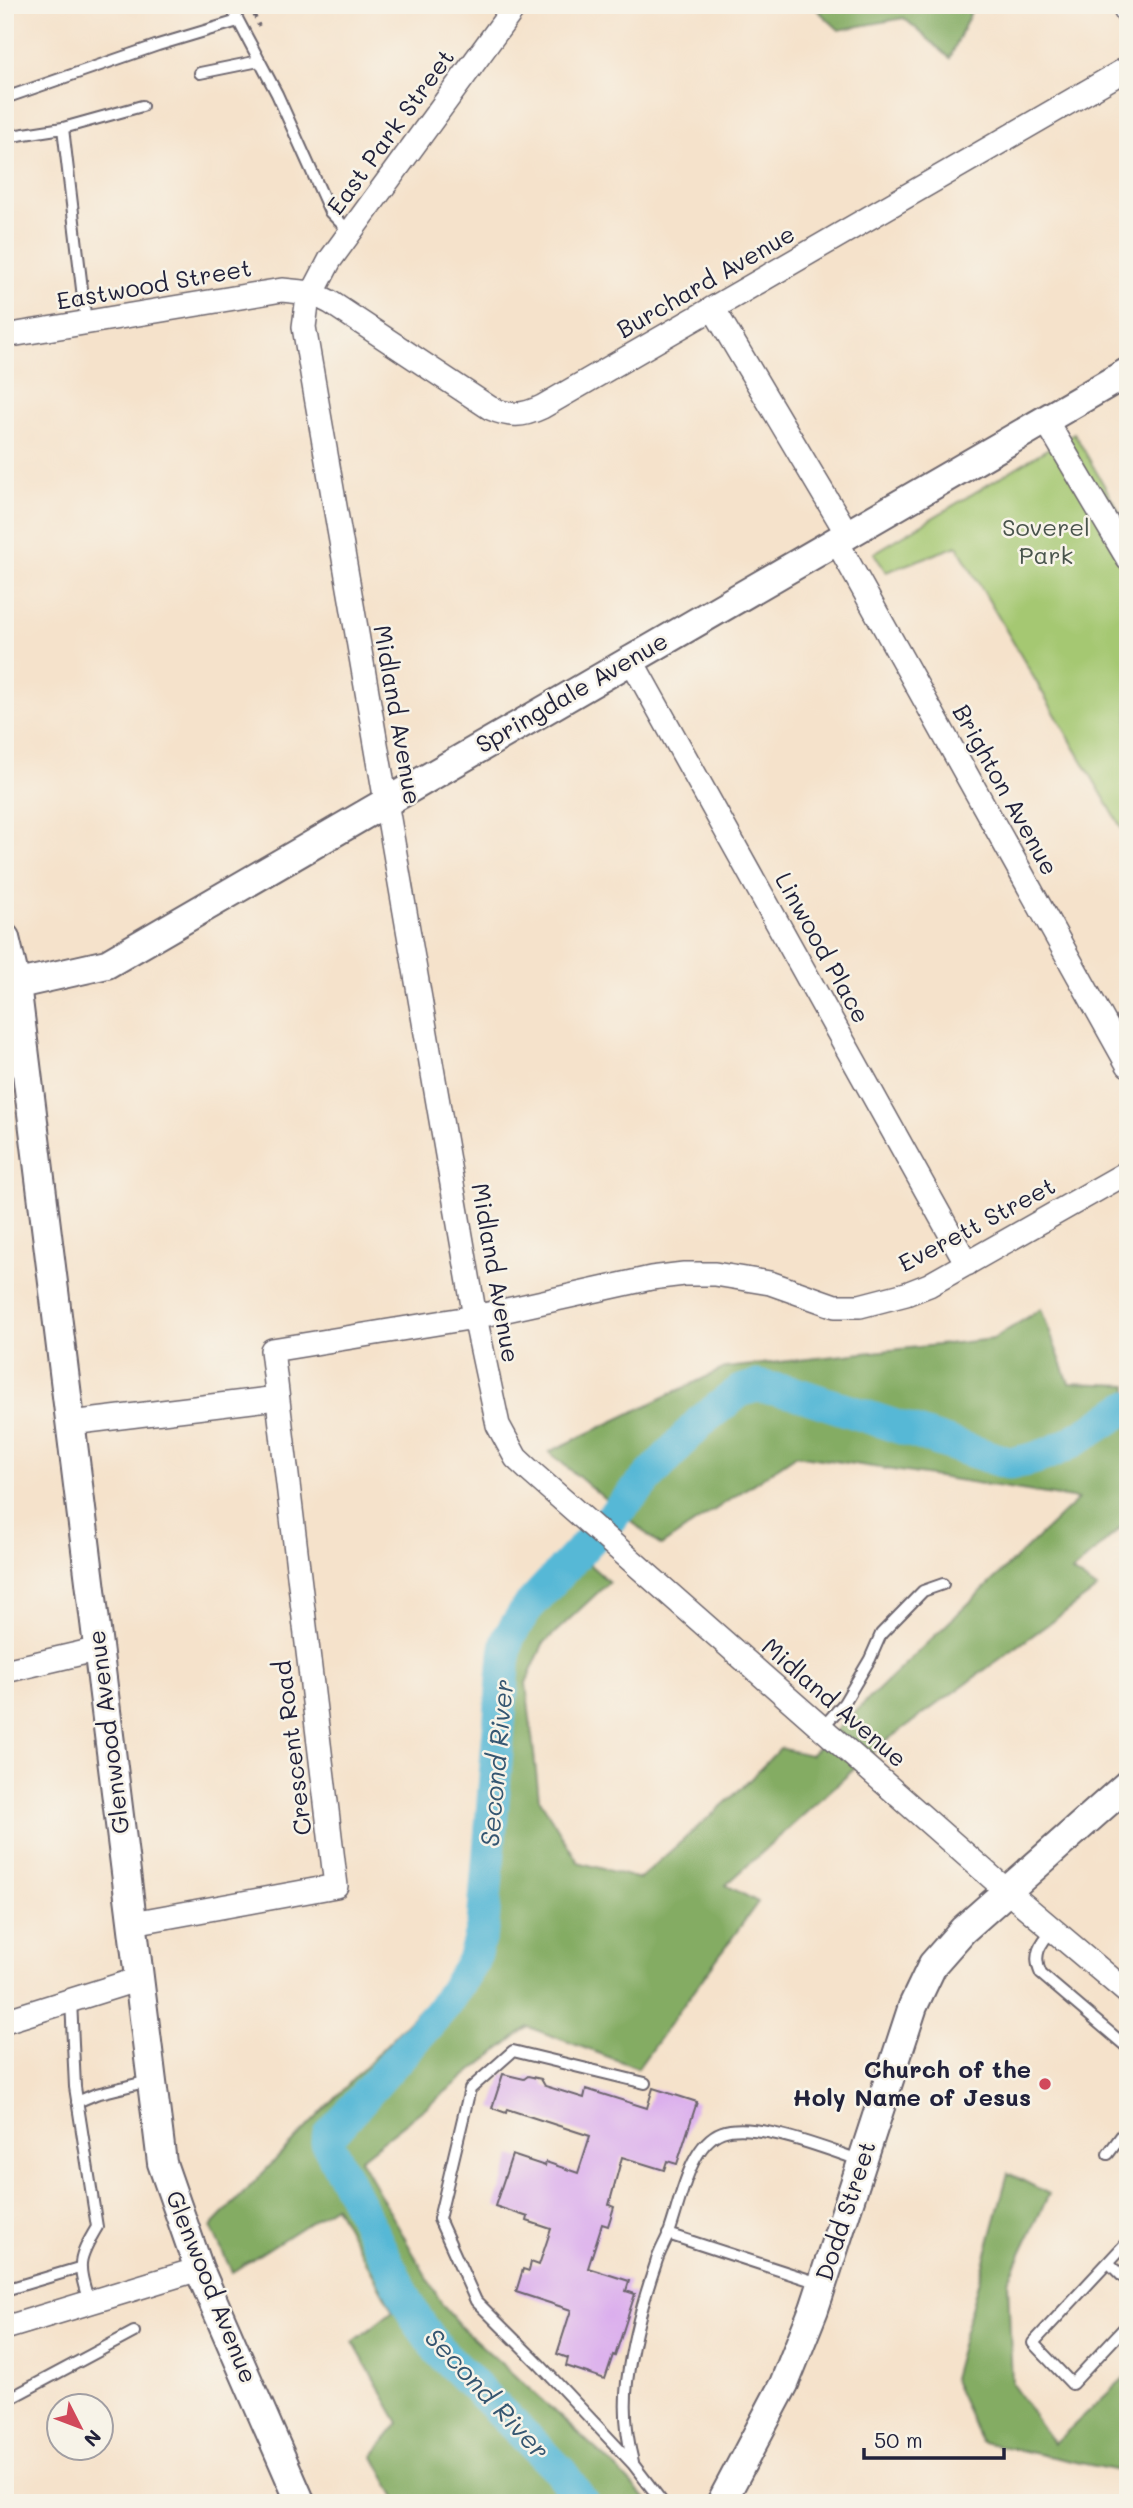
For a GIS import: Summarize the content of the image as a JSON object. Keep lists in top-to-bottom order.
{
  "streets": {
    "street": [
      "East Park Street",
      "Burchard Avenue",
      "Eastwood Street",
      "Springdale Avenue",
      "Midland Avenue",
      "Brighton Avenue",
      "Linwood Place",
      "Everett Street",
      "Glenwood Avenue",
      "Crescent Road",
      "Dodd Street"
    ]
  },
  "crossings": [
    ["East Park Street", "Burchard Avenue"],
    ["East Park Street", "Eastwood Street"],
    ["East Park Street", "Midland Avenue"],
    ["Burchard Avenue", "Eastwood Street"],
    ["Burchard Avenue", "Midland Avenue"],
    ["Burchard Avenue", "Brighton Avenue"],
    ["Eastwood Street", "Midland Avenue"],
    ["Springdale Avenue", "Midland Avenue"],
    ["Springdale Avenue", "Brighton Avenue"],
    ["Springdale Avenue", "Linwood Place"],
    ["Springdale Avenue", "Glenwood Avenue"],
    ["Midland Avenue", "Everett Street"],
    ["Midland Avenue", "Dodd Street"],
    ["Linwood Place", "Everett Street"],
    ["Everett Street", "Crescent Road"],
    ["Glenwood Avenue", "Crescent Road"]
  ],
  "water": ["Second River"],
  "parks": ["Soverel Park"],
  "places": ["Church of the Holy Name of Jesus"],
  "scale_bar": "50 m",
  "north": "bottom right"
}
